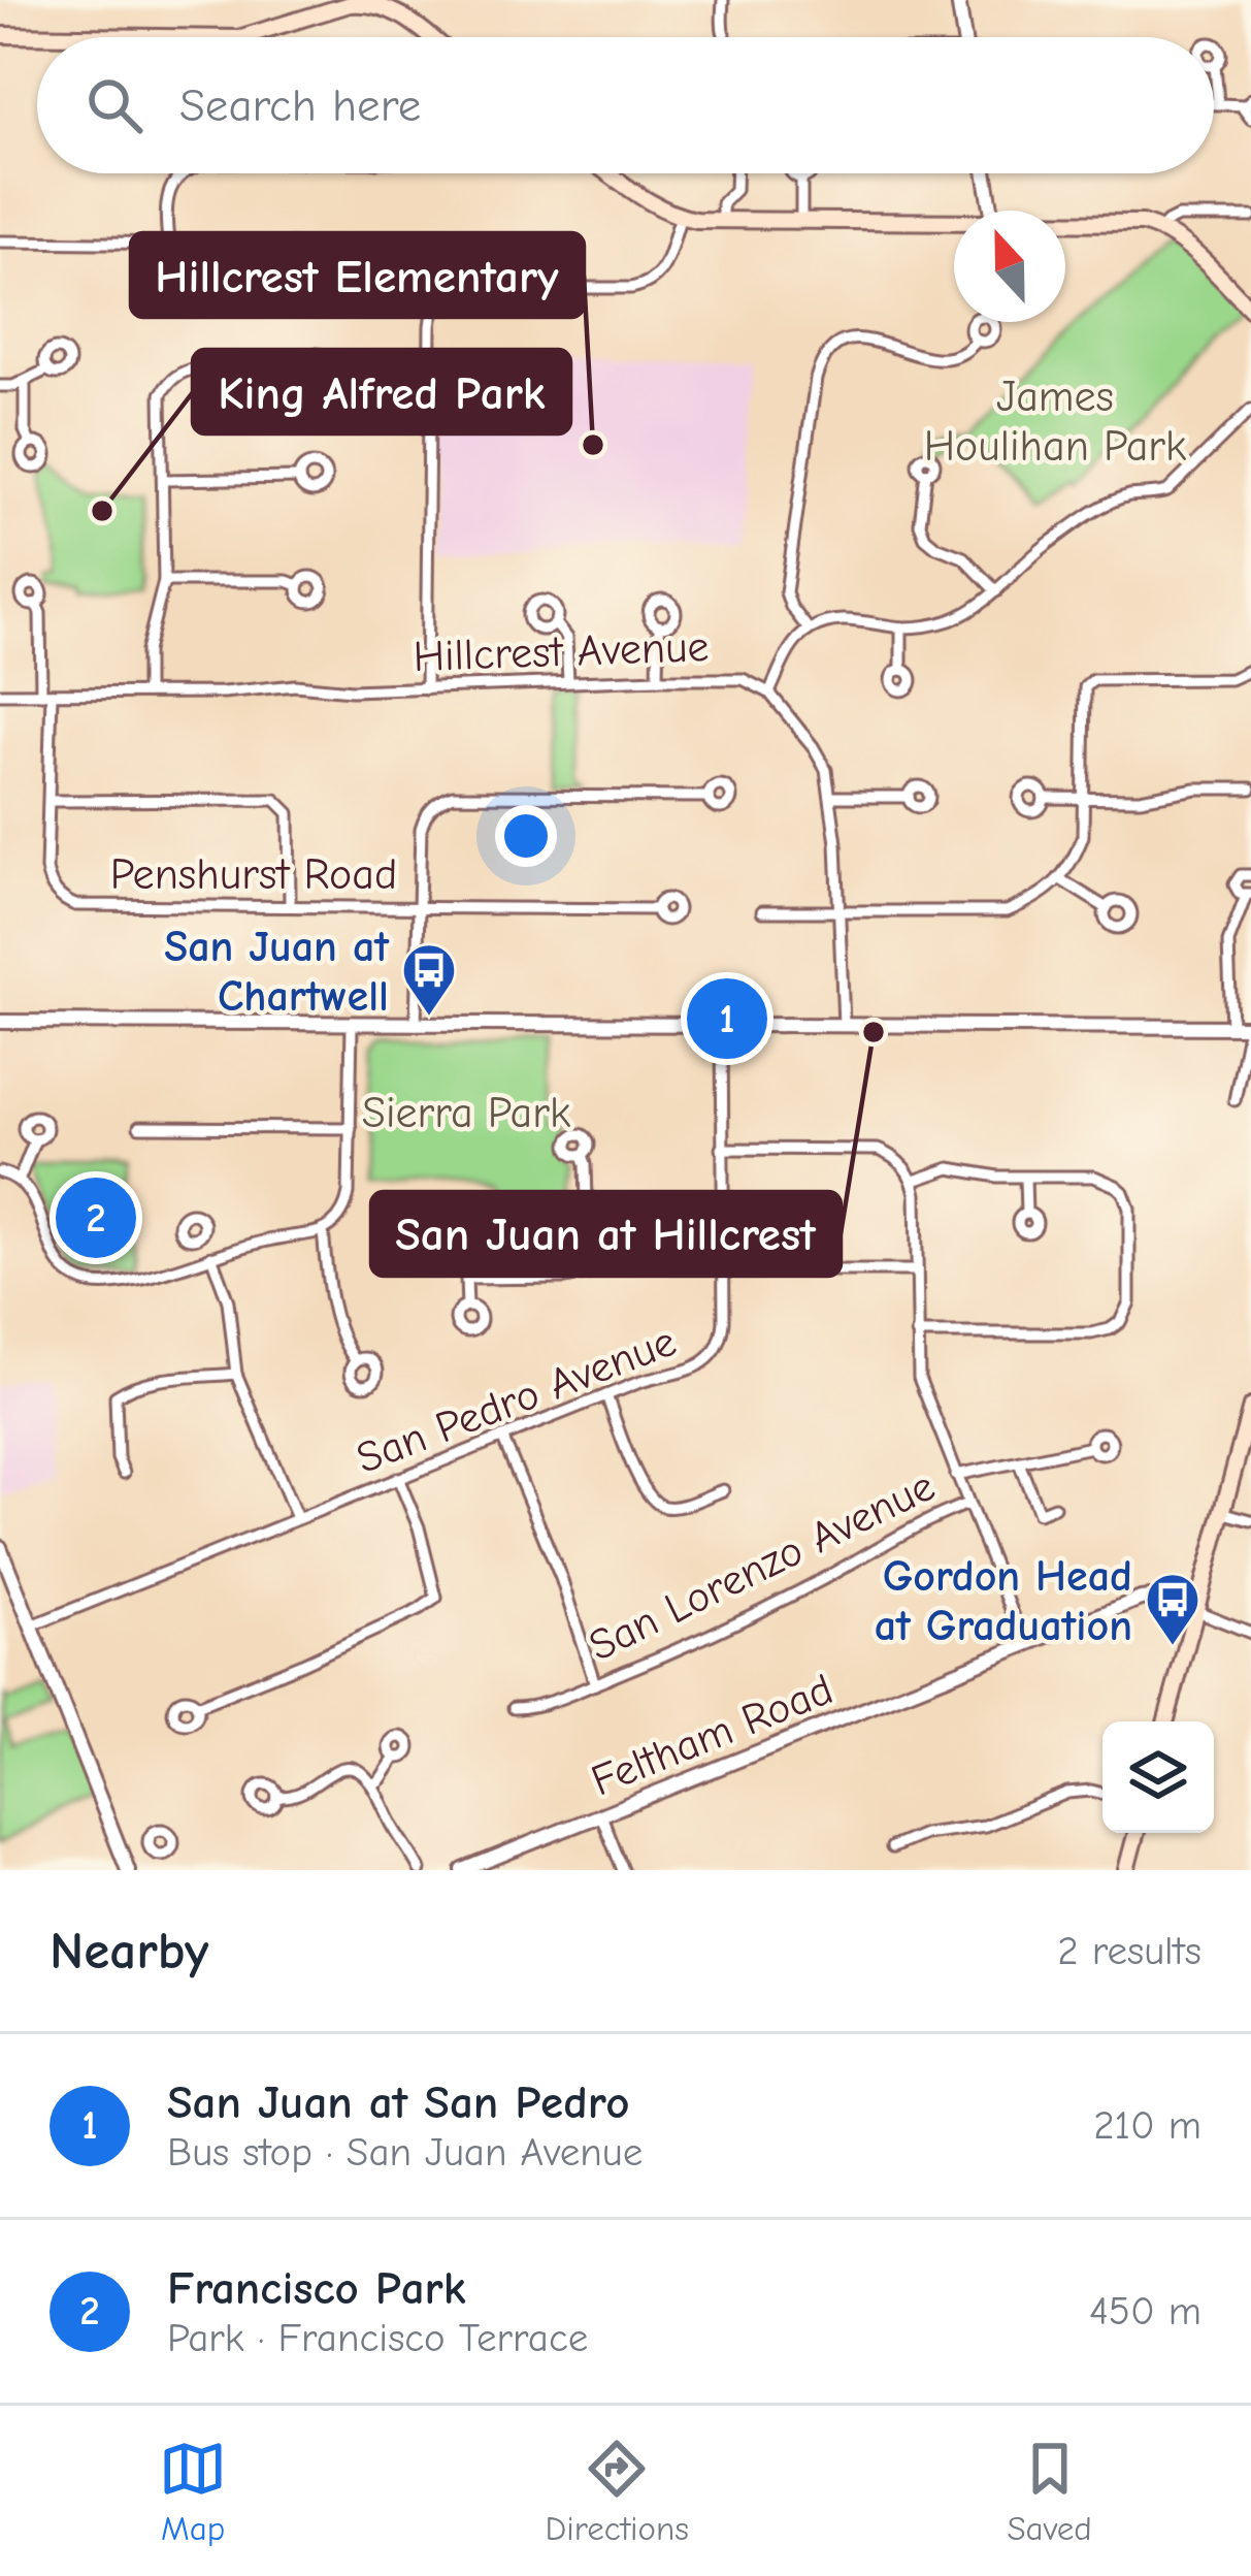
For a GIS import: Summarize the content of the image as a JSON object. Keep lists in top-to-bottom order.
{
  "streets": {
    "street": [
      "Hillcrest Avenue",
      "Penshurst Road",
      "San Pedro Avenue",
      "San Lorenzo Avenue",
      "Feltham Road"
    ]
  },
  "crossings": [
    ["Hillcrest Avenue", "Penshurst Road"]
  ],
  "parks": ["James Houlihan Park", "Sierra Park"],
  "places": {
    "other": ["Hillcrest Elementary", "King Alfred Park", "San Juan at Hillcrest"],
    "bus stop": ["San Juan at Chartwell", "Gordon Head at Graduation"]
  },
  "north": "top",
  "page": {
    "search": "Search here",
    "pins": ["1", "2"],
    "heading": ["Nearby", "2 results"],
    "list": [
      {
        "mark": "1",
        "name": "San Juan at San Pedro",
        "note": "Bus stop · San Juan Avenue",
        "value": "210 m"
      },
      {
        "mark": "2",
        "name": "Francisco Park",
        "note": "Park · Francisco Terrace",
        "value": "450 m"
      }
    ],
    "nav": ["Map", "Directions", "Saved"]
  }
}
